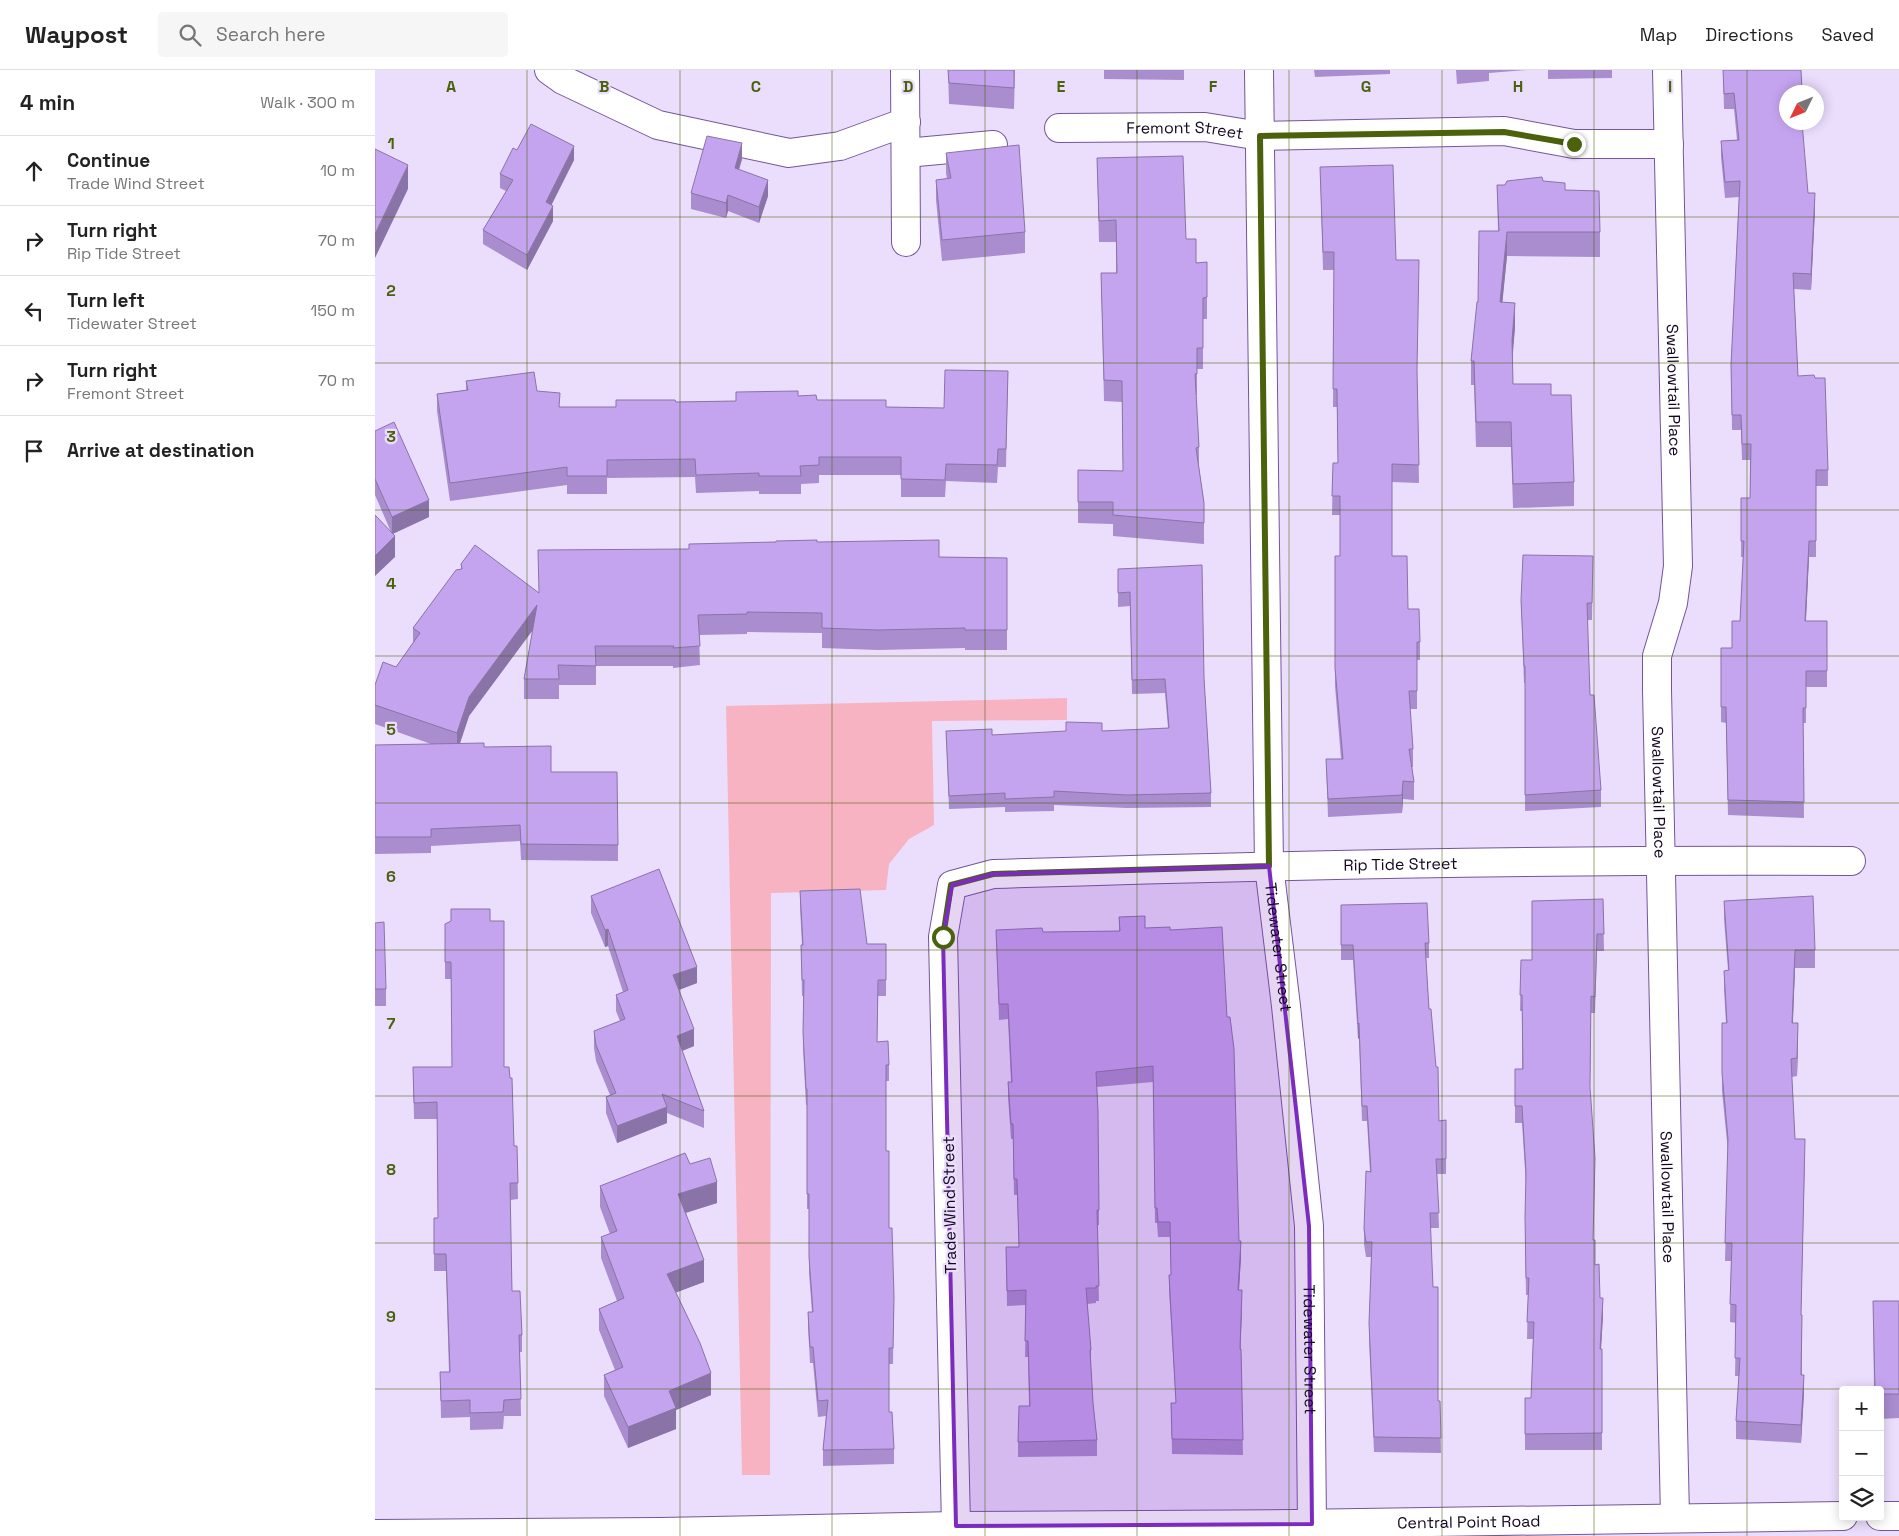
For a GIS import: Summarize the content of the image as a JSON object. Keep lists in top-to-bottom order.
{
  "streets": {
    "street": [
      "Fremont Street",
      "Swallowtail Place",
      "Rip Tide Street",
      "Tidewater Street",
      "Trade Wind Street",
      "Central Point Road"
    ]
  },
  "crossings": [
    ["Fremont Street", "Swallowtail Place"],
    ["Fremont Street", "Tidewater Street"],
    ["Swallowtail Place", "Rip Tide Street"],
    ["Swallowtail Place", "Central Point Road"],
    ["Rip Tide Street", "Tidewater Street"],
    ["Rip Tide Street", "Trade Wind Street"],
    ["Tidewater Street", "Central Point Road"],
    ["Trade Wind Street", "Central Point Road"]
  ],
  "north": "bottom left",
  "page": {
    "header": "Waypost",
    "search": "Search here",
    "nav": ["Map", "Directions", "Saved"],
    "heading": ["4 min", "Walk · 300 m"],
    "list": [
      ["Continue", "Trade Wind Street", "10 m"],
      ["Turn right", "Rip Tide Street", "70 m"],
      ["Turn left", "Tidewater Street", "150 m"],
      ["Turn right", "Fremont Street", "70 m"],
      "Arrive at destination"
    ],
    "map_buttons": ["+", "−"]
  },
  "grid": {
    "columns": [
      "A",
      "B",
      "C",
      "D",
      "E",
      "F",
      "G",
      "H",
      "I"
    ],
    "rows": [
      "1",
      "2",
      "3",
      "4",
      "5",
      "6",
      "7",
      "8",
      "9"
    ]
  }
}
